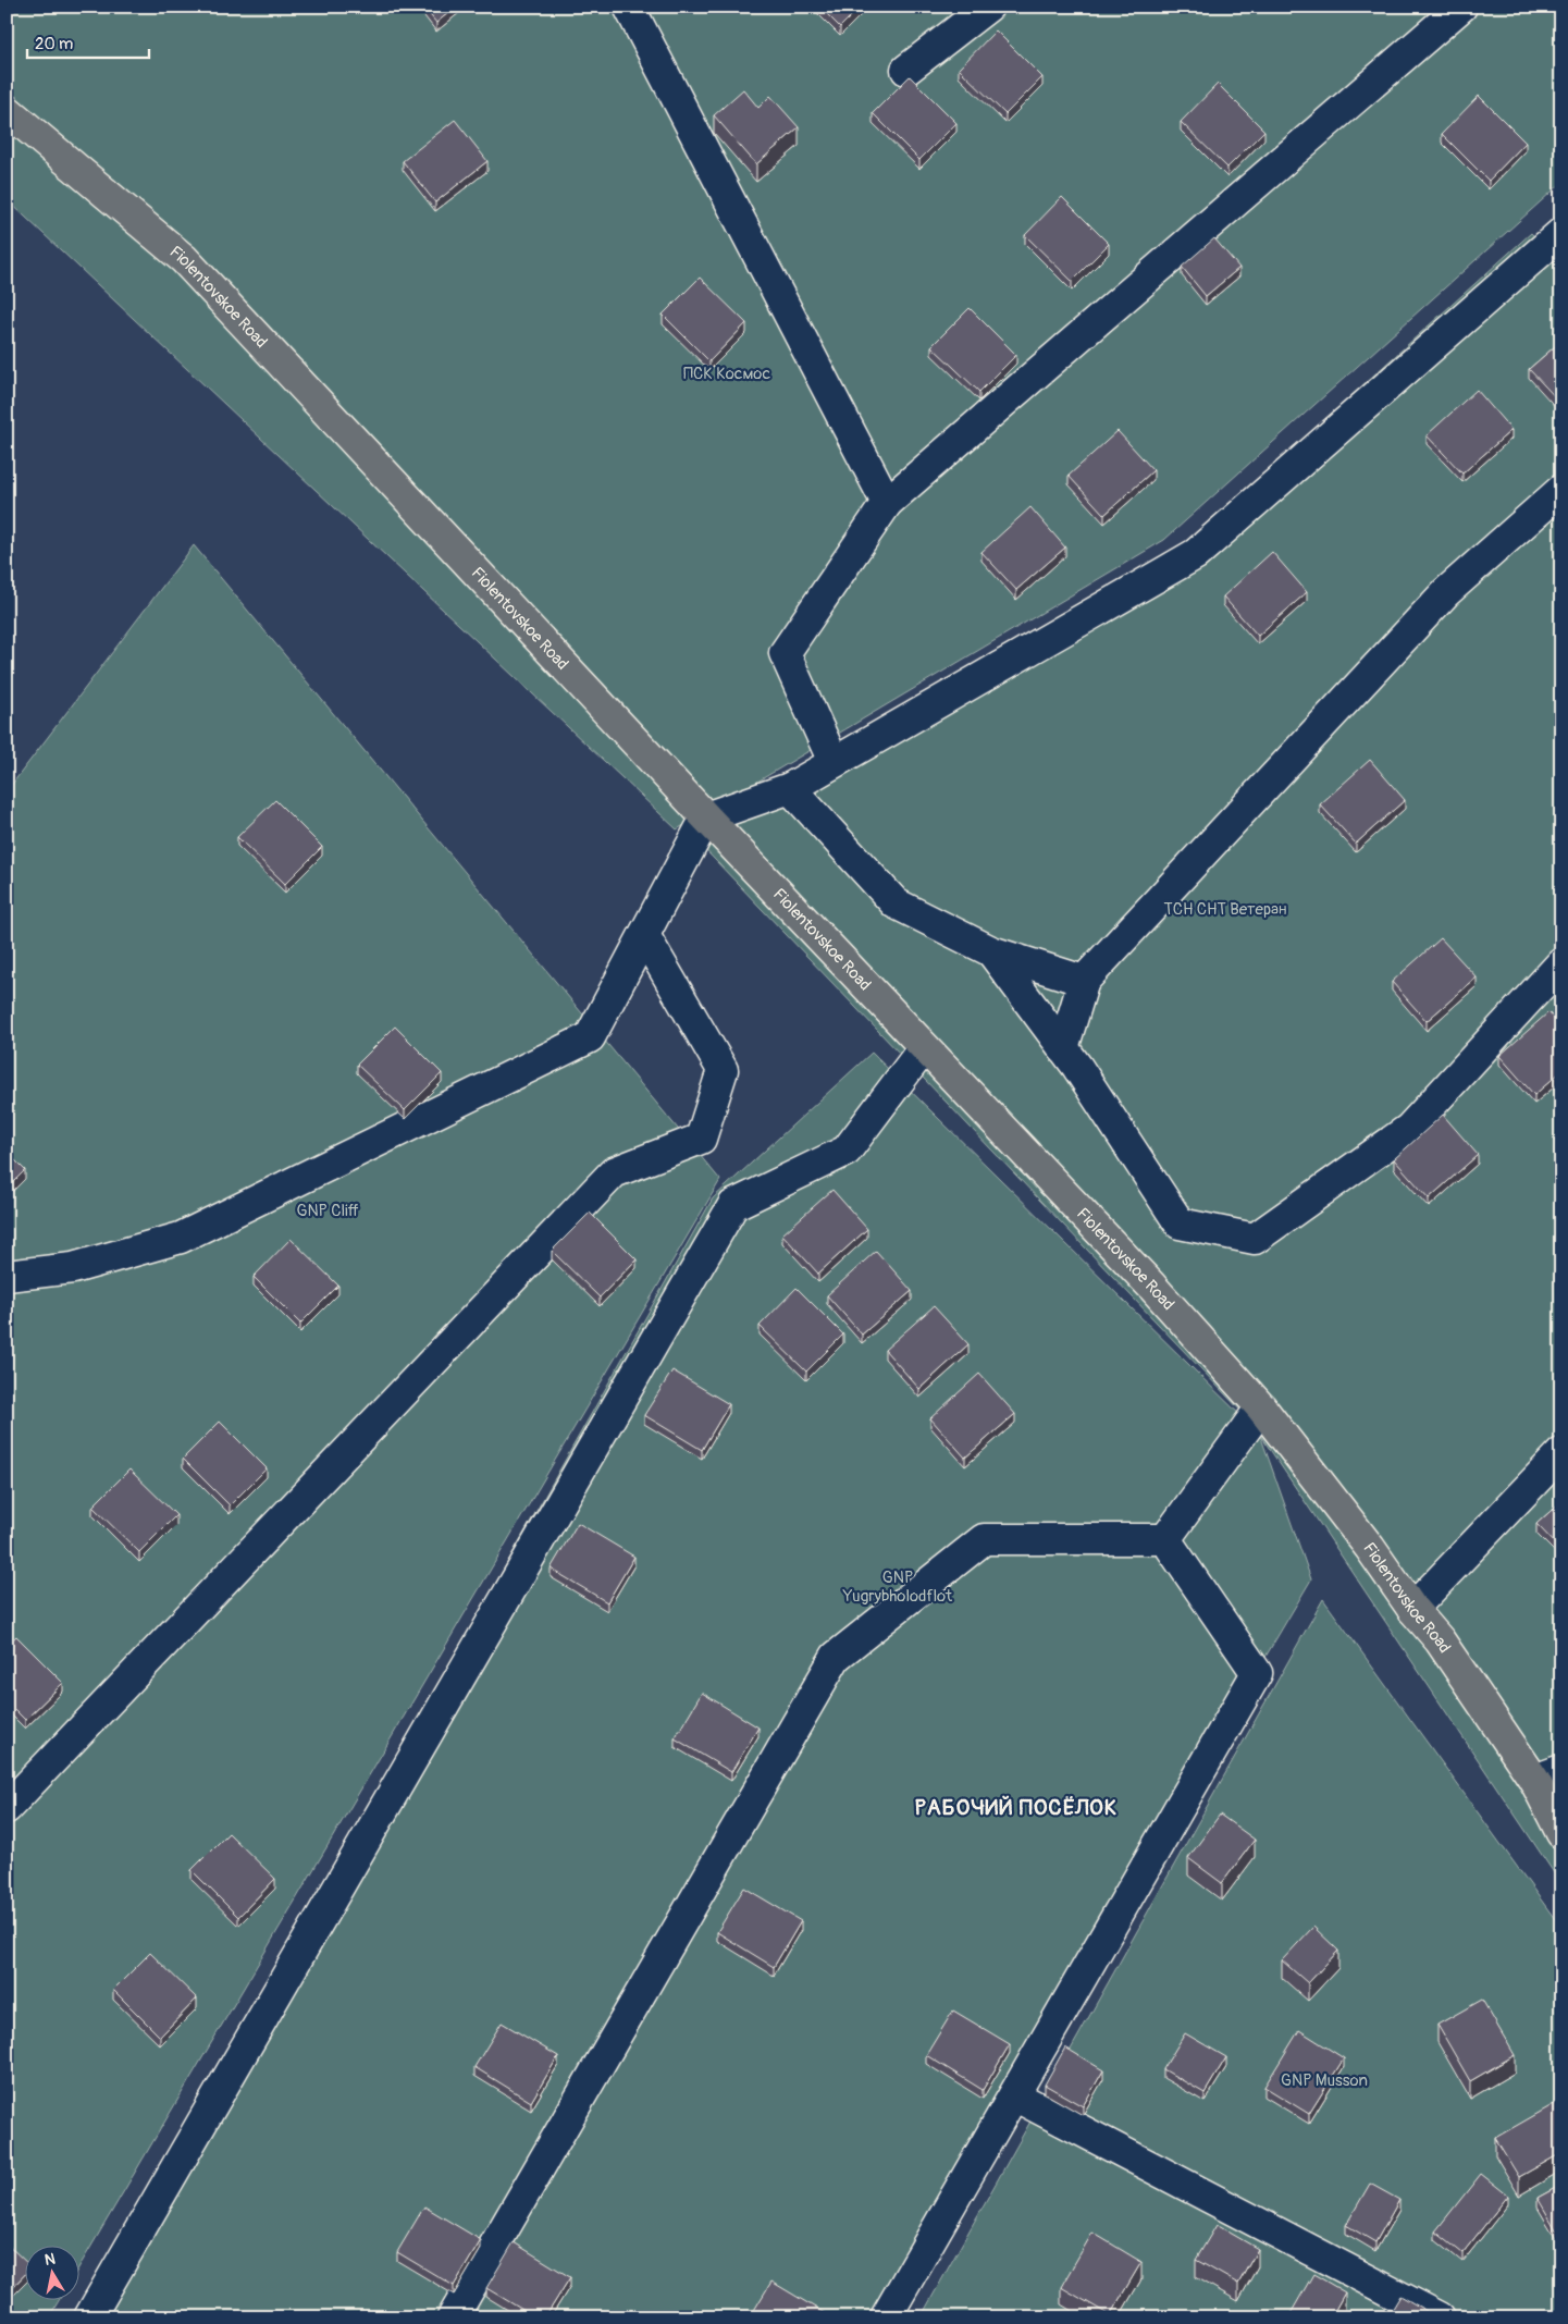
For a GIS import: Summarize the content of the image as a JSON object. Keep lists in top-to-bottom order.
{
  "streets": {
    "main road": ["Fiolentovskoe Road"]
  },
  "districts": ["РАБОЧИЙ ПОСЁЛОК"],
  "parks": [
    "ПСК Космос",
    "ТСН СНТ Ветеран",
    "GNP Cliff",
    "GNP Yugrybholodflot",
    "GNP Musson"
  ],
  "scale_bar": "20 m",
  "north": "top"
}
